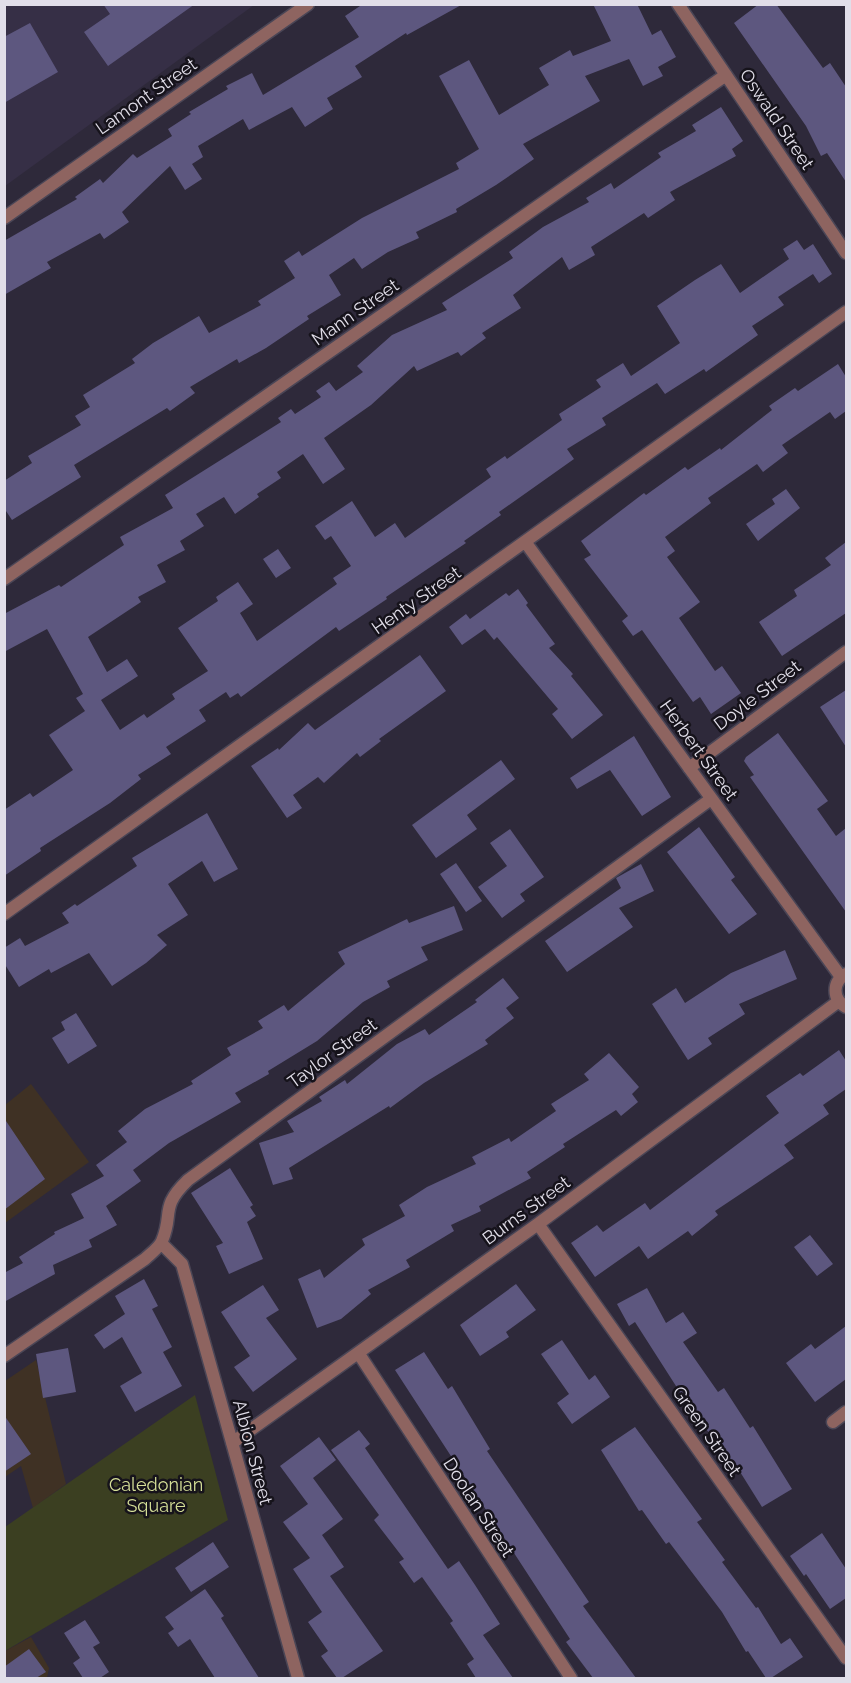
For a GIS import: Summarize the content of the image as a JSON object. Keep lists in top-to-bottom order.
{
  "streets": {
    "street": [
      "Lamont Street",
      "Oswald Street",
      "Mann Street",
      "Henty Street",
      "Doyle Street",
      "Herbert Street",
      "Taylor Street",
      "Burns Street",
      "Green Street",
      "Albion Street",
      "Doolan Street"
    ]
  },
  "crossings": [
    ["Oswald Street", "Mann Street"],
    ["Henty Street", "Herbert Street"],
    ["Doyle Street", "Herbert Street"],
    ["Herbert Street", "Taylor Street"],
    ["Taylor Street", "Albion Street"],
    ["Burns Street", "Green Street"],
    ["Burns Street", "Albion Street"],
    ["Burns Street", "Doolan Street"]
  ],
  "parks": ["Caledonian Square"]
}
